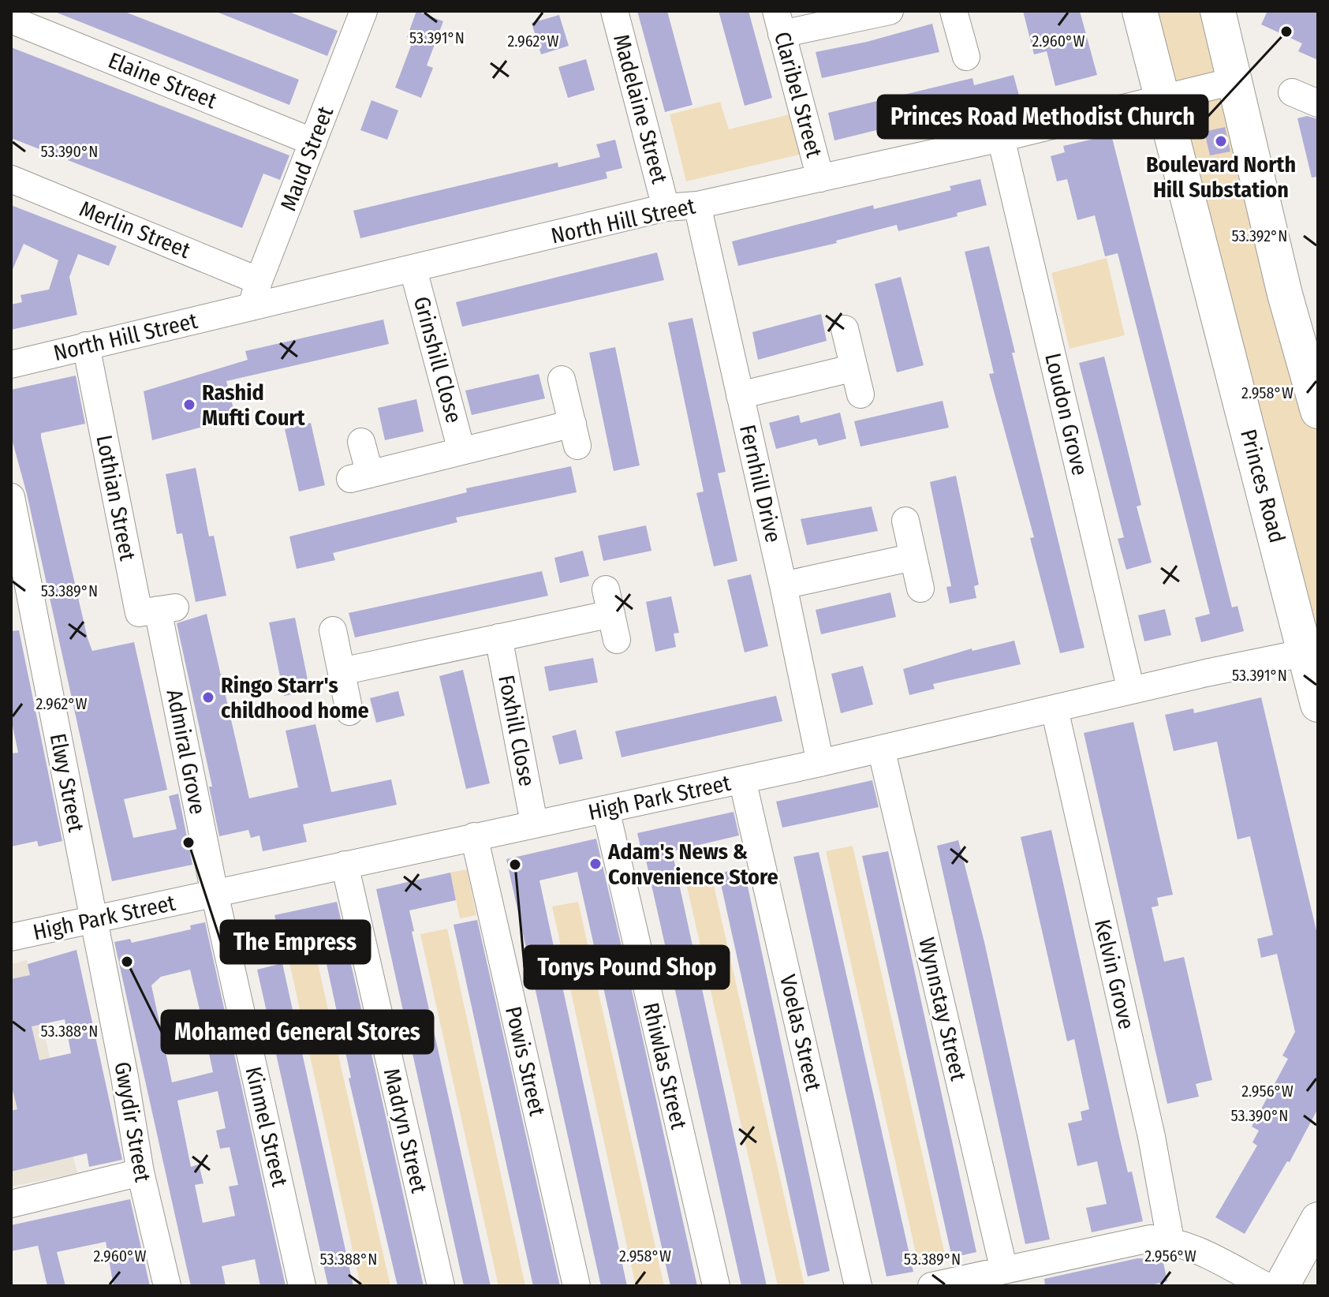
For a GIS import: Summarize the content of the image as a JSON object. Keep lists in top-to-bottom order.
{
  "streets": {
    "main road": ["Princes Road"],
    "street": [
      "Elaine Street",
      "Claribel Street",
      "Madelaine Street",
      "Maud Street",
      "North Hill Street",
      "Merlin Street",
      "Grinshill Close",
      "Loudon Grove",
      "Fernhill Drive",
      "Lothian Street",
      "Foxhill Close",
      "Admiral Grove",
      "Elwy Street",
      "High Park Street",
      "Kelvin Grove",
      "Wynnstay Street",
      "Voelas Street",
      "Powis Street",
      "Rhiwlas Street",
      "Gwydir Street",
      "Kinmel Street",
      "Madryn Street"
    ]
  },
  "crossings": [
    ["Elaine Street", "Maud Street"],
    ["Claribel Street", "North Hill Street"],
    ["Madelaine Street", "North Hill Street"],
    ["Maud Street", "North Hill Street"],
    ["Maud Street", "Merlin Street"],
    ["North Hill Street", "Grinshill Close"],
    ["North Hill Street", "Loudon Grove"],
    ["North Hill Street", "Fernhill Drive"],
    ["North Hill Street", "Princes Road"],
    ["North Hill Street", "Lothian Street"],
    ["Loudon Grove", "High Park Street"],
    ["Fernhill Drive", "High Park Street"],
    ["Princes Road", "High Park Street"],
    ["Lothian Street", "Admiral Grove"],
    ["Foxhill Close", "High Park Street"],
    ["Admiral Grove", "High Park Street"],
    ["Admiral Grove", "Kinmel Street"],
    ["Elwy Street", "High Park Street"],
    ["Elwy Street", "Gwydir Street"],
    ["High Park Street", "Kelvin Grove"],
    ["High Park Street", "Wynnstay Street"],
    ["High Park Street", "Voelas Street"],
    ["High Park Street", "Powis Street"],
    ["High Park Street", "Rhiwlas Street"],
    ["High Park Street", "Gwydir Street"],
    ["High Park Street", "Kinmel Street"],
    ["High Park Street", "Madryn Street"]
  ],
  "places": [
    "Princes Road Methodist Church",
    "Boulevard North Hill Substation",
    "Rashid Mufti Court",
    "Ringo Starr's childhood home",
    "The Empress",
    "Adam's News & Convenience Store",
    "Tonys Pound Shop",
    "Mohamed General Stores"
  ],
  "coordinates": [
    "53.391°N",
    "2.962°W",
    "2.960°W",
    "53.390°N",
    "53.392°N",
    "2.958°W",
    "53.389°N",
    "53.388°N",
    "2.956°W"
  ]
}
